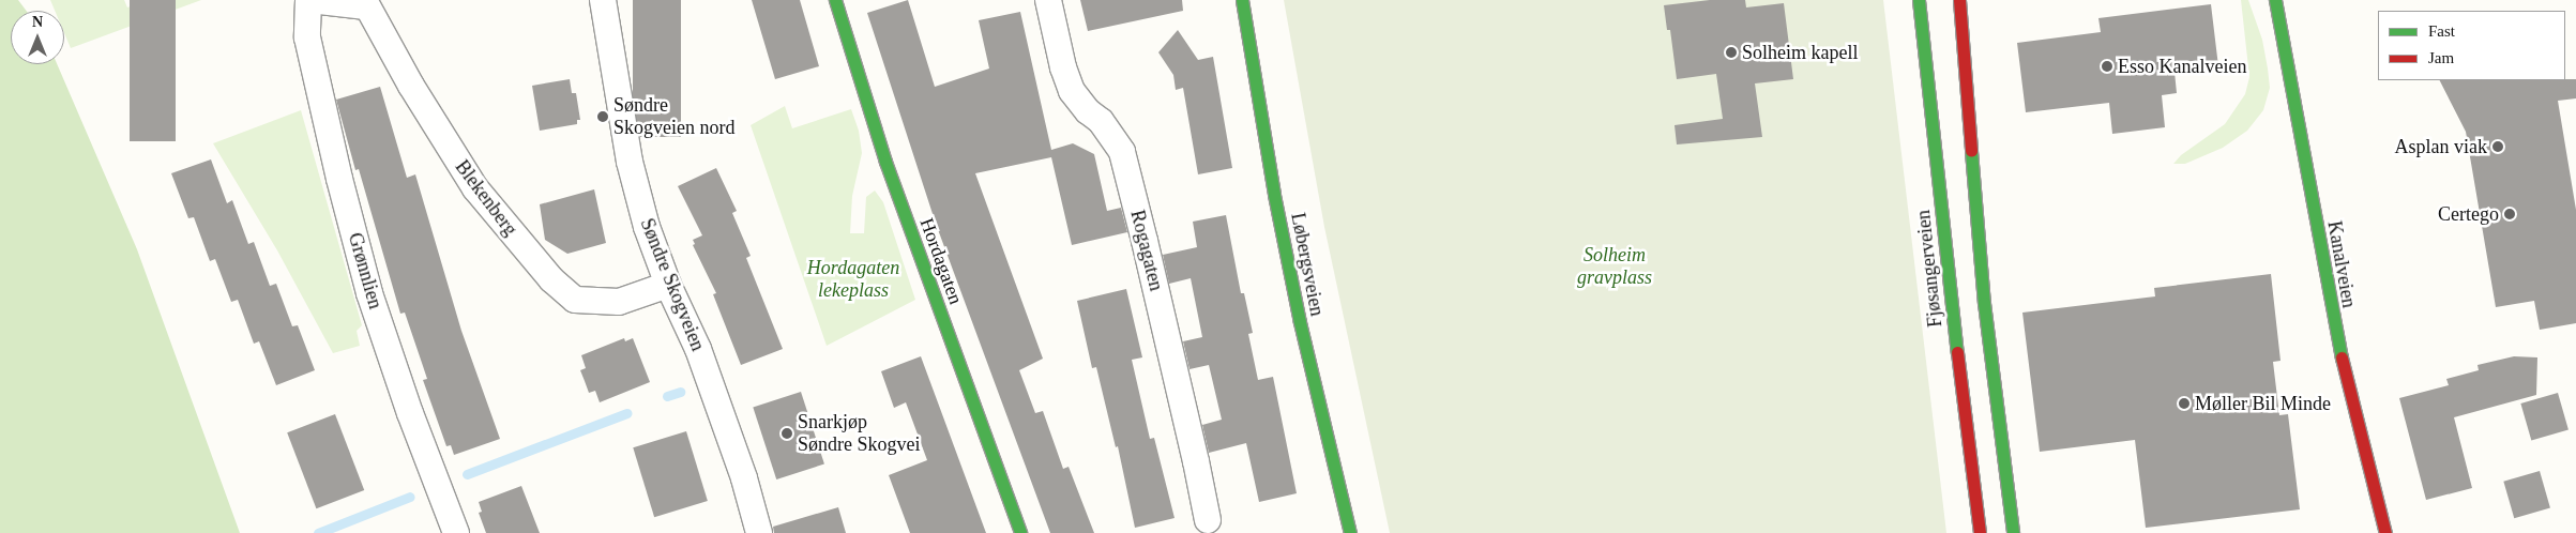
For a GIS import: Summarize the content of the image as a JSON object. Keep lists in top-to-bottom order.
{
  "streets": {
    "main road": [
      "Hordagaten",
      "Løbergsveien",
      "Kanalveien",
      "Fjøsangerveien"
    ],
    "street": [
      "Blekenberg",
      "Rogagaten",
      "Grønnlien",
      "Søndre Skogveien"
    ]
  },
  "crossings": [
    ["Blekenberg", "Søndre Skogveien"]
  ],
  "parks": ["Solheim gravplass", "Hordagaten lekeplass"],
  "places": [
    "Solheim kapell",
    "Esso Kanalveien",
    "Søndre Skogveien nord",
    "Asplan viak",
    "Certego",
    "Møller Bil Minde",
    "Snarkjøp Søndre Skogvei"
  ],
  "legend": ["Fast", "Jam"],
  "north": "top"
}
